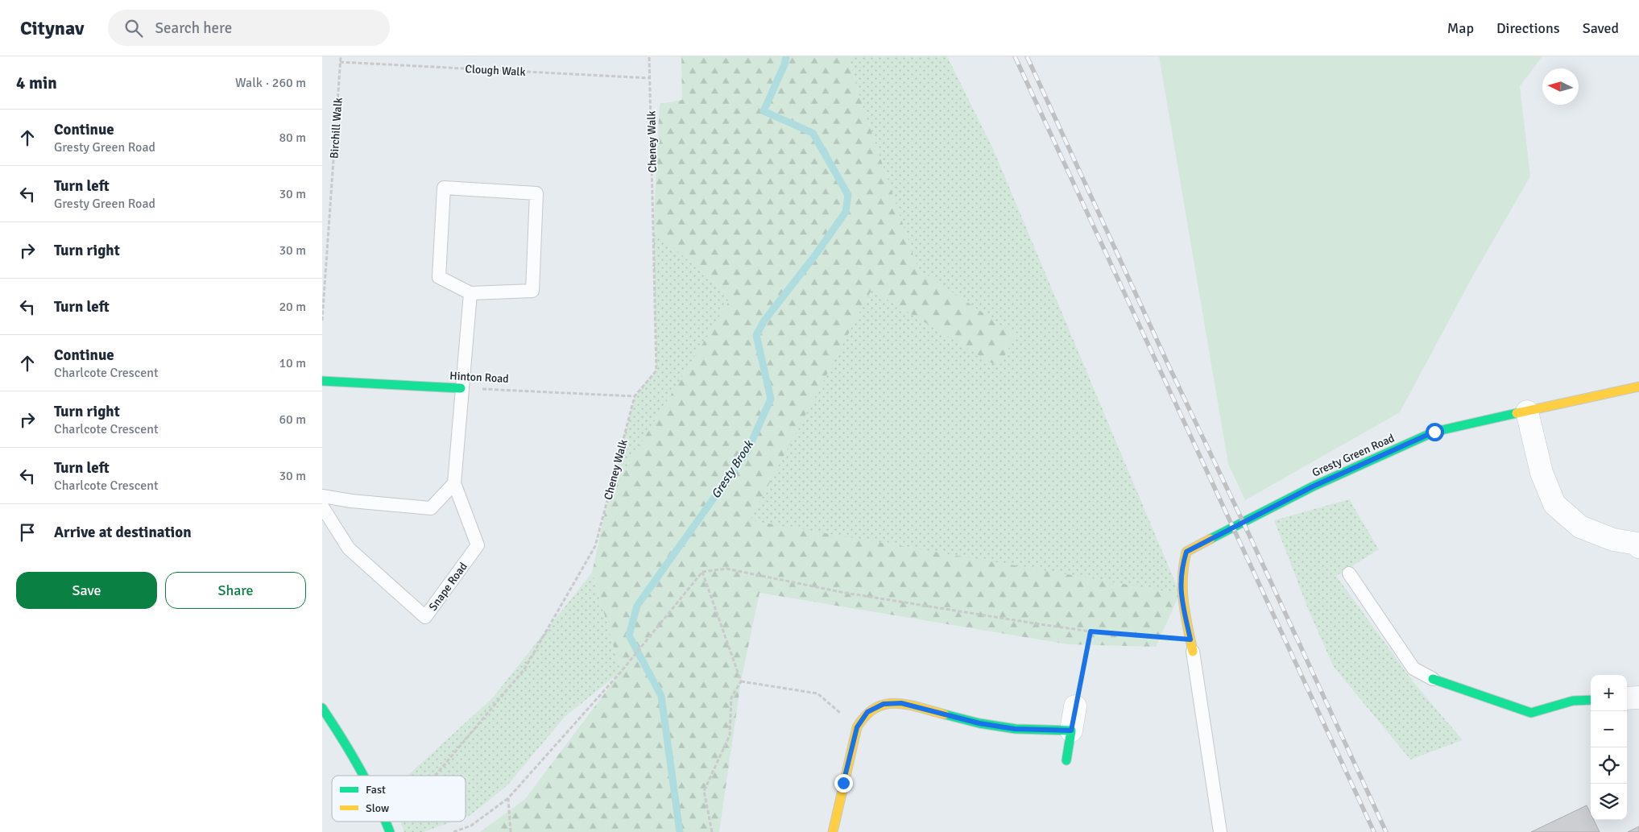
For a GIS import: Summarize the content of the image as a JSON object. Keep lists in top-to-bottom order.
{
  "streets": {
    "street": ["Hinton Road", "Gresty Green Road"],
    "lane": ["Snape Road"],
    "path": ["Clough Walk", "Birchill Walk", "Cheney Walk"]
  },
  "crossings": [
    ["Clough Walk", "Birchill Walk"],
    ["Clough Walk", "Cheney Walk"],
    ["Cheney Walk", "Hinton Road"],
    ["Hinton Road", "Snape Road"]
  ],
  "water": ["Gresty Brook"],
  "legend": ["Fast", "Slow"],
  "north": "left",
  "page": {
    "header": "Citynav",
    "search": "Search here",
    "nav": ["Map", "Directions", "Saved"],
    "heading": ["4 min", "Walk · 260 m"],
    "list": [
      ["Continue", "Gresty Green Road", "80 m"],
      ["Turn left", "Gresty Green Road", "30 m"],
      ["Turn right", "30 m"],
      ["Turn left", "20 m"],
      ["Continue", "Charlcote Crescent", "10 m"],
      ["Turn right", "Charlcote Crescent", "60 m"],
      ["Turn left", "Charlcote Crescent", "30 m"],
      "Arrive at destination"
    ],
    "buttons": ["Save", "Share"],
    "map_buttons": ["+", "−"]
  }
}
